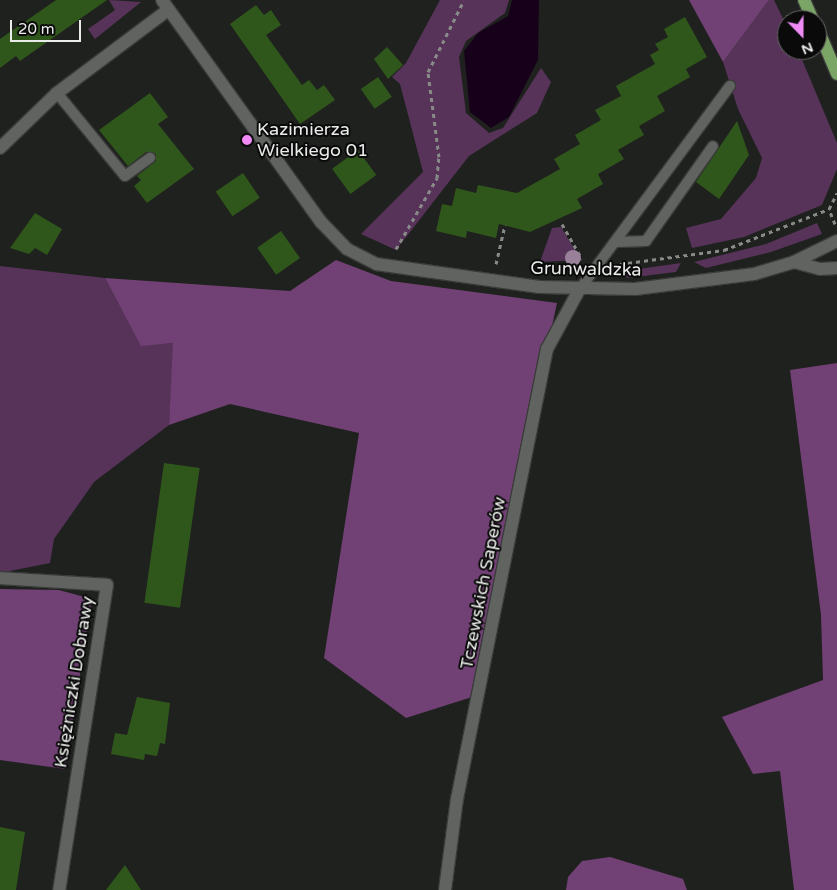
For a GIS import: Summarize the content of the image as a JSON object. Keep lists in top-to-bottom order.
{
  "streets": {
    "street": ["Grunwaldzka", "Tczewskich Saperów", "Księżniczki Dobrawy"]
  },
  "crossings": [
    ["Grunwaldzka", "Tczewskich Saperów"]
  ],
  "places": ["Kazimierza Wielkiego 01"],
  "scale_bar": "20 m",
  "north": "bottom"
}
